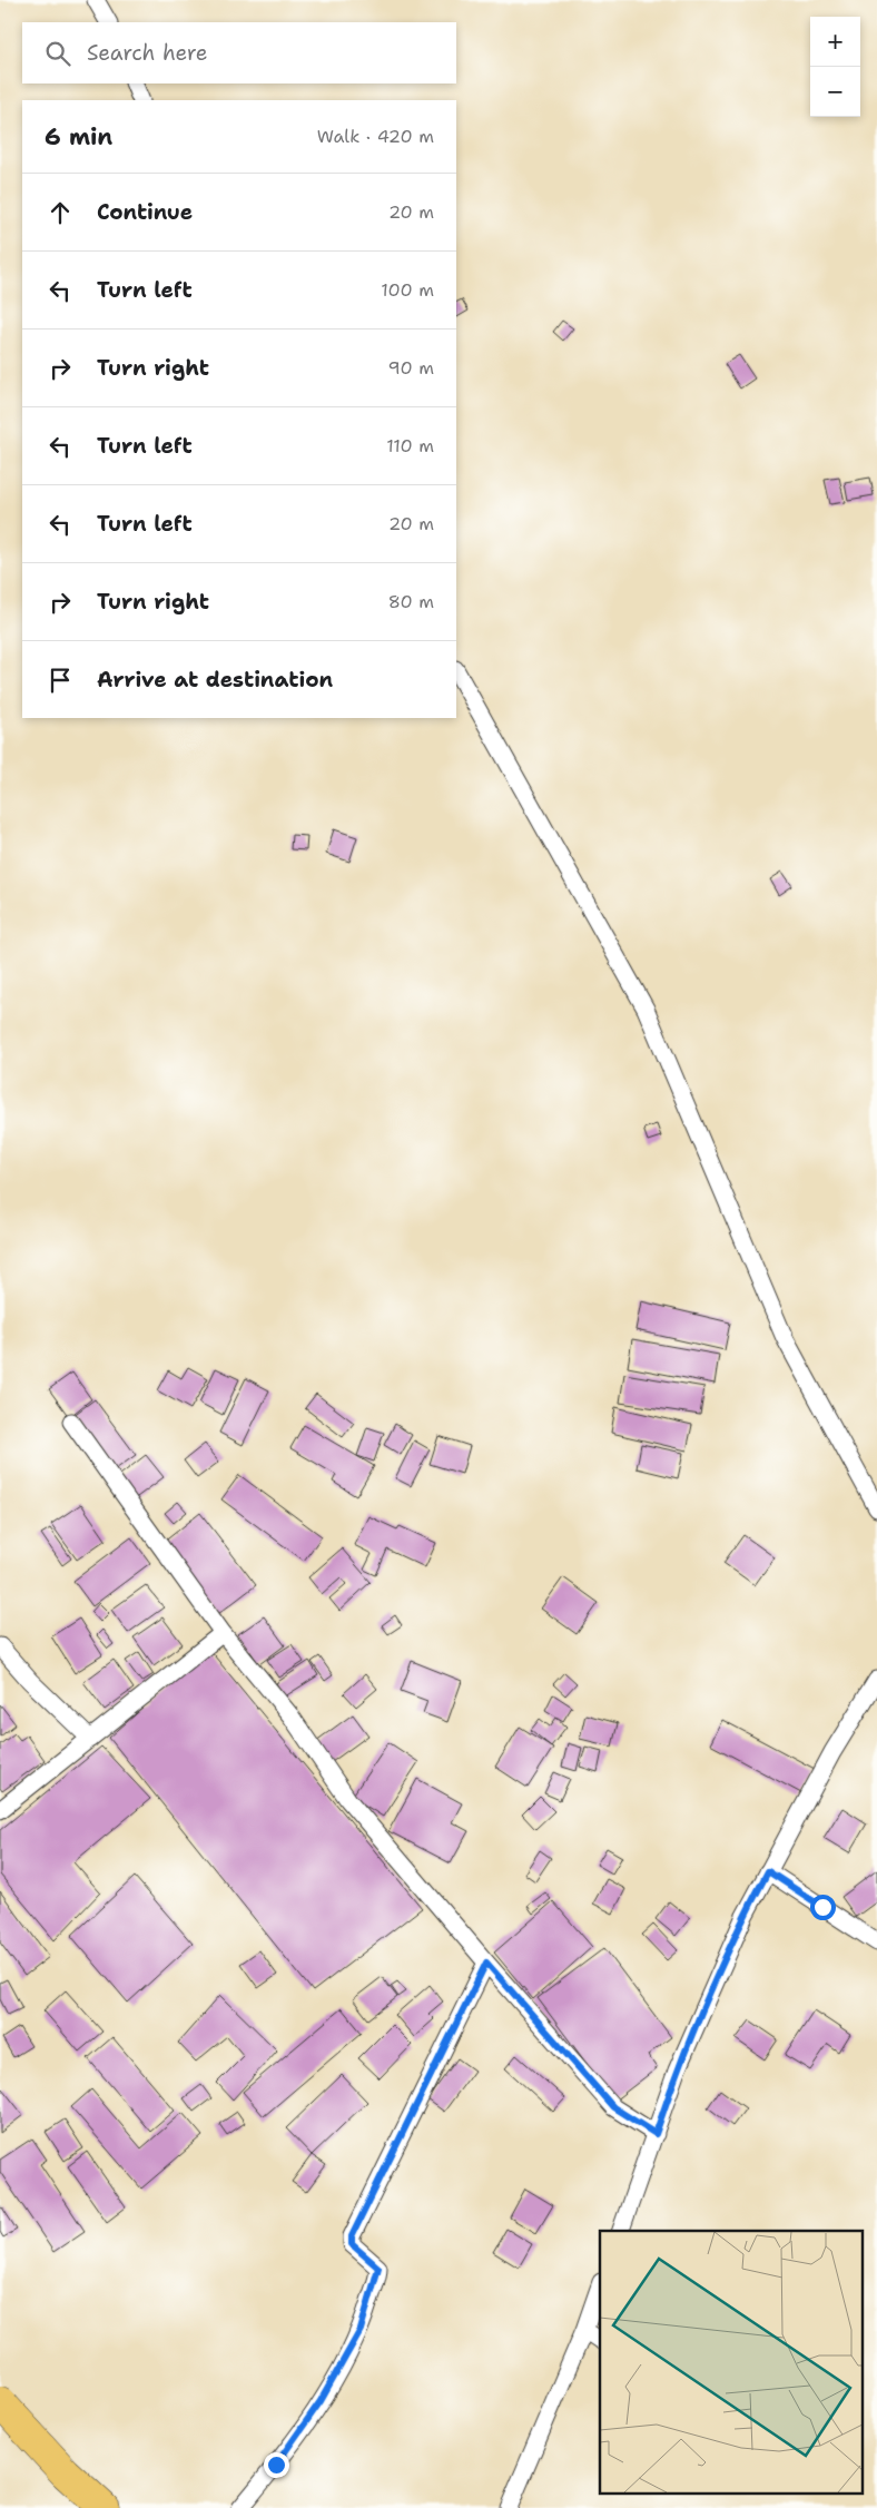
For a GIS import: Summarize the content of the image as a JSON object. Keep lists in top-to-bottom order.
{
  "page": {
    "map_buttons": ["+", "−"],
    "search": "Search here",
    "heading": ["6 min", "Walk · 420 m"],
    "list": [
      ["Continue", "20 m"],
      ["Turn left", "100 m"],
      ["Turn right", "90 m"],
      ["Turn left", "110 m"],
      ["Turn left", "20 m"],
      ["Turn right", "80 m"],
      "Arrive at destination"
    ]
  }
}
